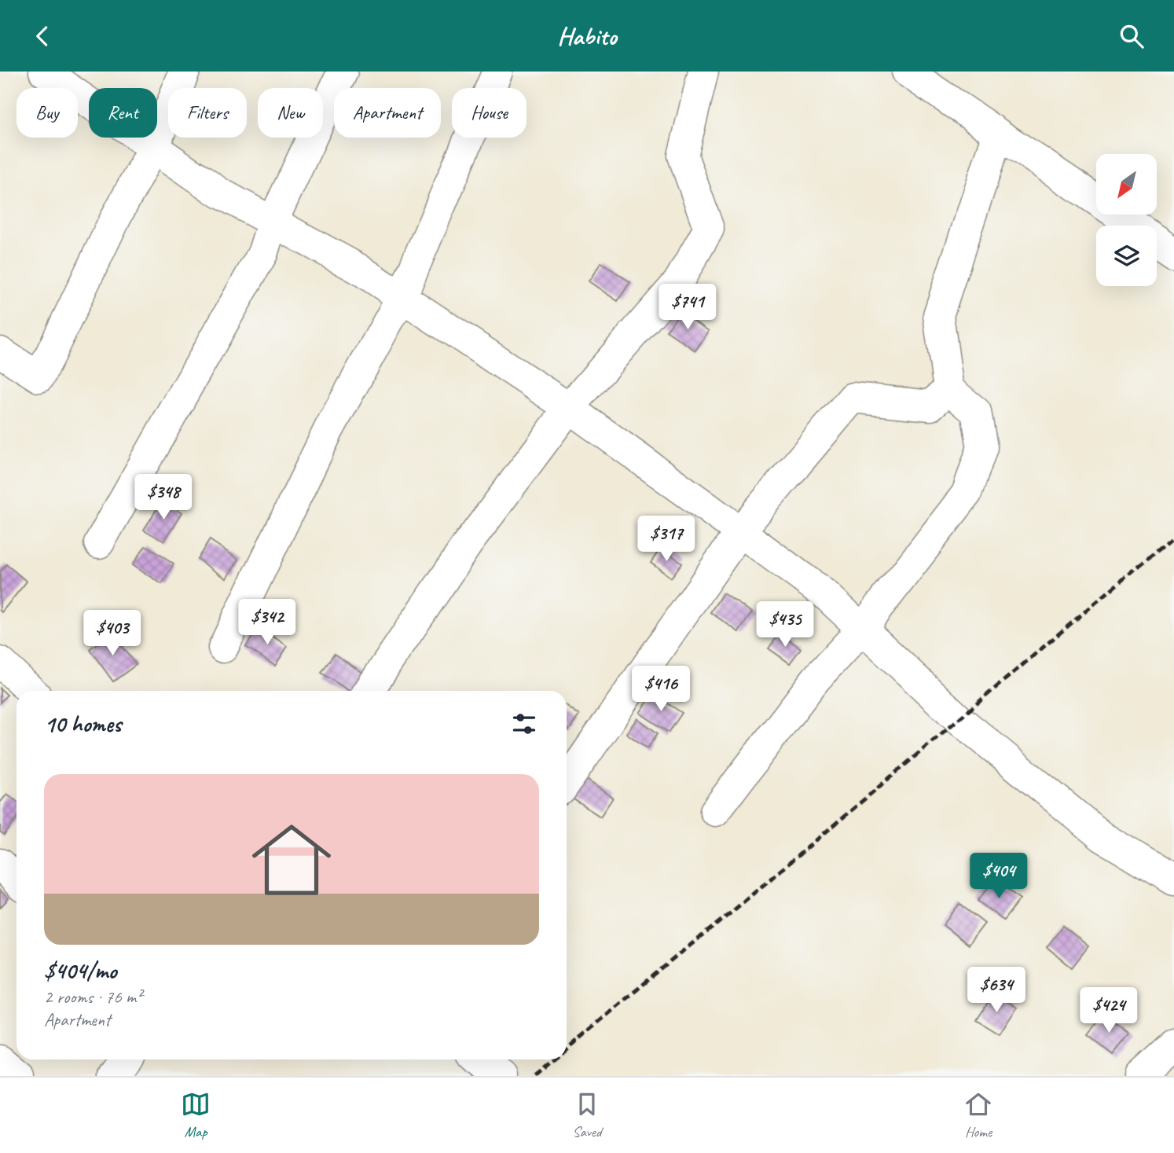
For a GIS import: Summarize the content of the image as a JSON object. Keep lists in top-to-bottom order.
{
  "north": "bottom left",
  "page": {
    "header": "Habito",
    "chip": [
      "Buy",
      "Rent",
      "Filters",
      "New",
      "Apartment",
      "House"
    ],
    "price": [
      "$741",
      "$348",
      "$317",
      "$342",
      "$435",
      "$403",
      "$416",
      "$404",
      "$634",
      "$424"
    ],
    "heading": "10 homes",
    "list": [
      {
        "name": "$404/mo",
        "note": "2 rooms · 76 m² · Apartment"
      }
    ],
    "tabs": ["Map", "Saved", "Home"]
  }
}
